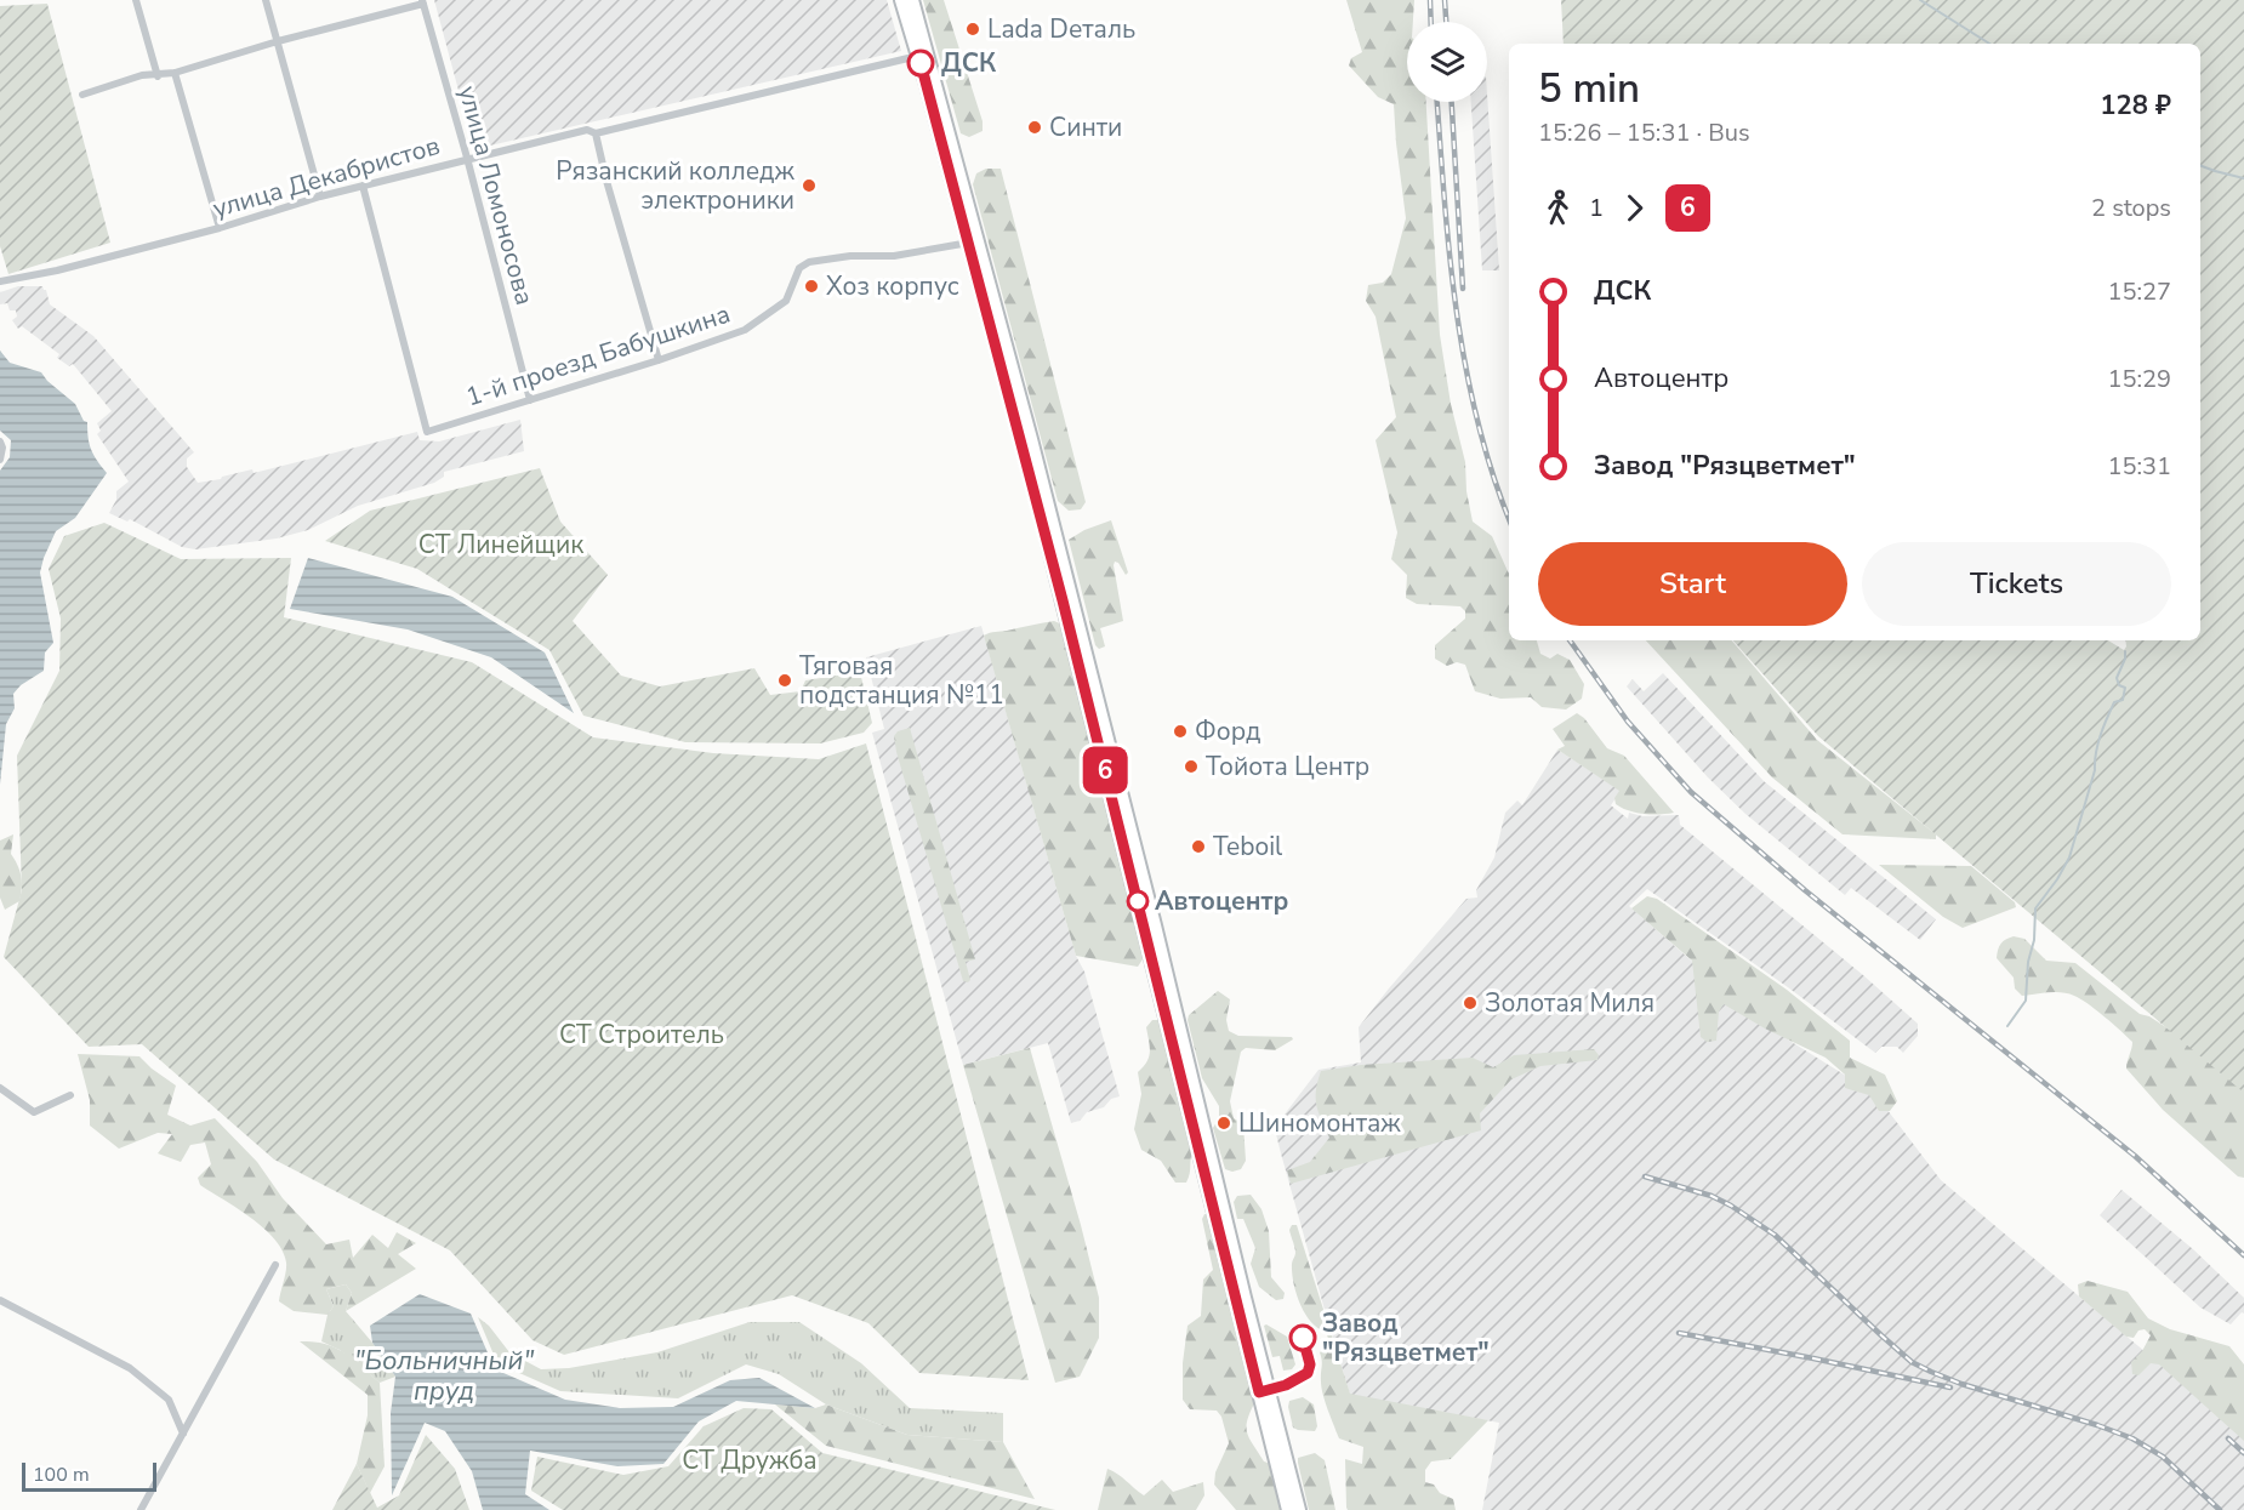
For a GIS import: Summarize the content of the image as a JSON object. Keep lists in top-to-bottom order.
{
  "streets": {
    "street": ["улица Декабристов", "улица Ломоносова", "1-й проезд Бабушкина"]
  },
  "crossings": [
    ["улица Декабристов", "улица Ломоносова"],
    ["улица Декабристов", "1-й проезд Бабушкина"],
    ["улица Ломоносова", "1-й проезд Бабушкина"]
  ],
  "water": ["\"Больничный\" пруд"],
  "parks": ["СТ Линейщик", "СТ Строитель", "СТ Дружба"],
  "places": [
    "Lada Dеталь",
    "ДСК",
    "Синти",
    "Рязанский колледж электроники",
    "Хоз корпус",
    "Тяговая подстанция №11",
    "Форд",
    "Тойота Центр",
    "Teboil",
    "Автоцентр",
    "Золотая Миля",
    "Шиномонтаж",
    "Завод \"Рязцветмет\""
  ],
  "lines": ["bus line 6"],
  "scale_bar": "100 m",
  "page": {
    "on_map": "6",
    "heading": ["5 min", "15:26 – 15:31 · Bus", "128 ₽"],
    "legs": ["1", "6", "2 stops"],
    "list": [
      {
        "name": "ДСК",
        "value": "15:27"
      },
      {
        "name": "Автоцентр",
        "value": "15:29"
      },
      {
        "name": "Завод \"Рязцветмет\"",
        "value": "15:31"
      }
    ],
    "buttons": ["Start", "Tickets"],
    "scale": "100 m"
  }
}
